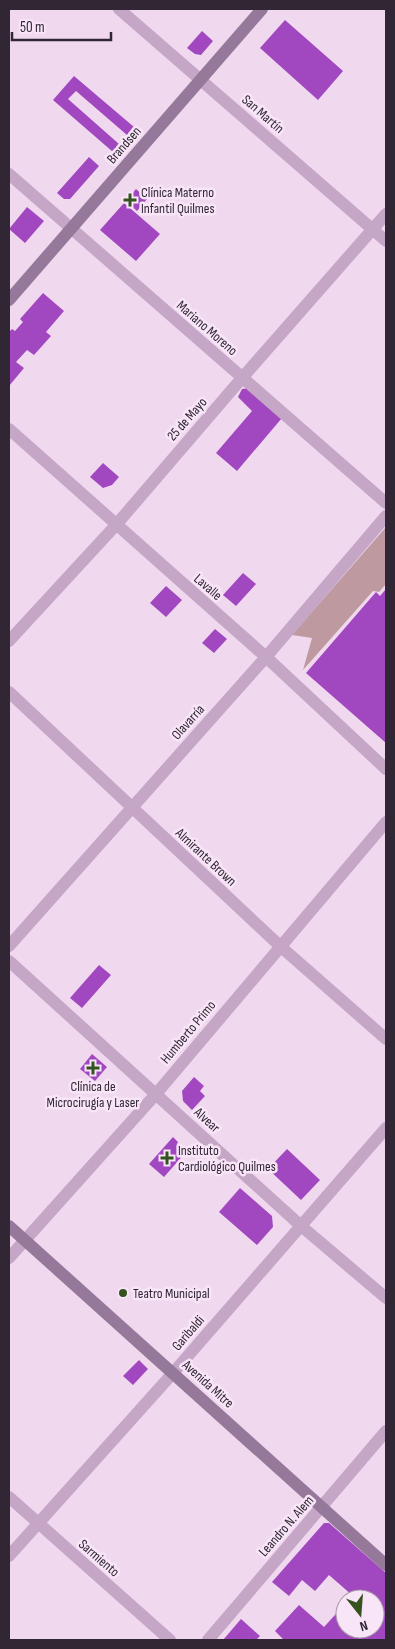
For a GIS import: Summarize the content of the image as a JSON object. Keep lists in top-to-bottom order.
{
  "streets": {
    "main road": ["Brandsen", "Avenida Mitre"],
    "street": [
      "San Martín",
      "Mariano Moreno",
      "25 de Mayo",
      "Lavalle",
      "Olavarría",
      "Almirante Brown",
      "Humberto Primo",
      "Alvear",
      "Garibaldi",
      "Leandro N. Alem",
      "Sarmiento"
    ]
  },
  "crossings": [
    ["San Martín", "Brandsen"],
    ["San Martín", "25 de Mayo"],
    ["Brandsen", "Mariano Moreno"],
    ["Mariano Moreno", "25 de Mayo"],
    ["25 de Mayo", "Lavalle"],
    ["Lavalle", "Olavarría"],
    ["Olavarría", "Almirante Brown"],
    ["Almirante Brown", "Humberto Primo"],
    ["Humberto Primo", "Alvear"],
    ["Humberto Primo", "Avenida Mitre"],
    ["Alvear", "Garibaldi"],
    ["Garibaldi", "Avenida Mitre"],
    ["Garibaldi", "Sarmiento"],
    ["Avenida Mitre", "Leandro N. Alem"]
  ],
  "places": {
    "health": ["Clínica Materno Infantil Quilmes", "Clínica de Microcirugía y Laser", "Instituto Cardiológico Quilmes"],
    "other": ["Teatro Municipal"]
  },
  "scale_bar": "50 m",
  "north": "bottom"
}
